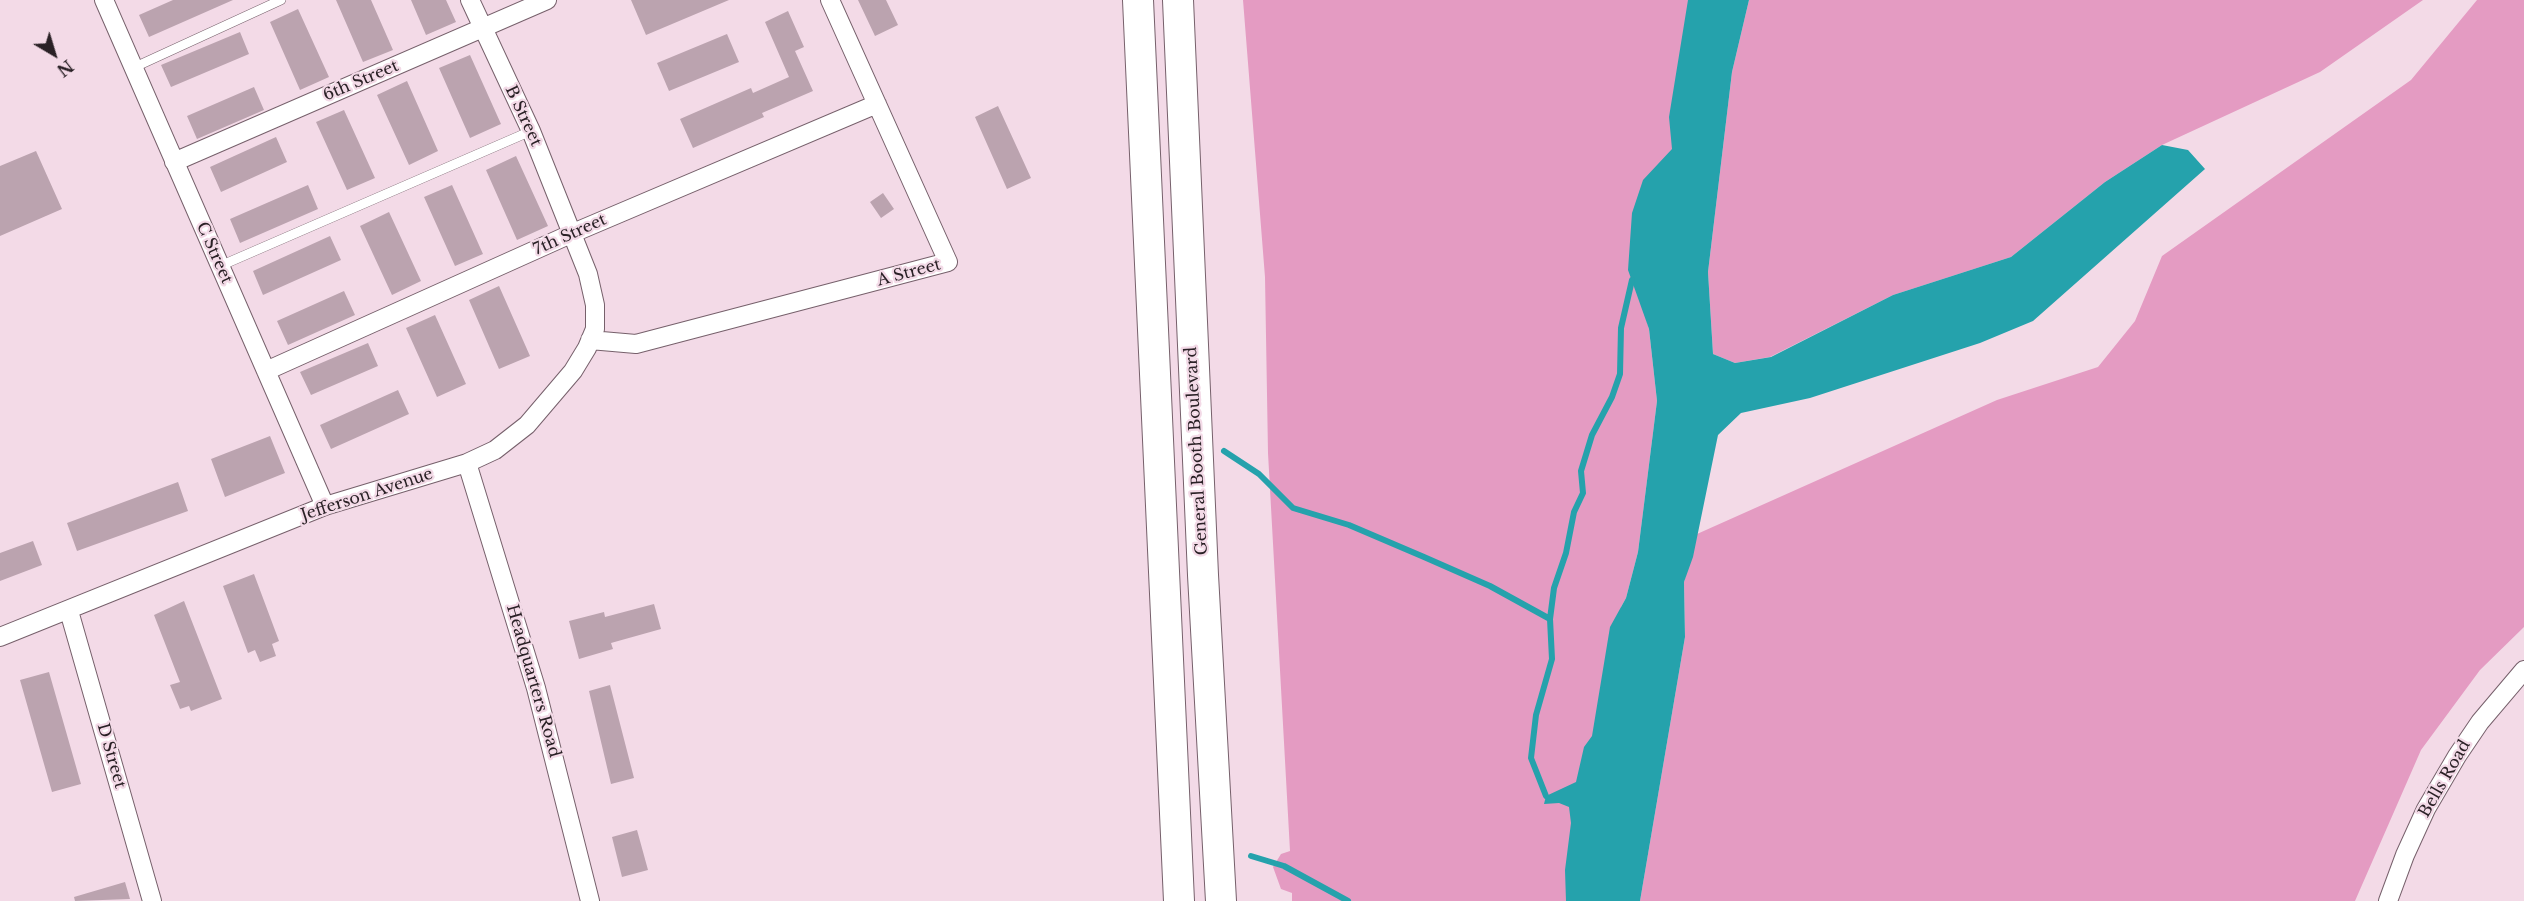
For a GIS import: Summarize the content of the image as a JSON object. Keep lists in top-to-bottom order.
{
  "streets": {
    "highway": ["General Booth Boulevard"],
    "street": [
      "6th Street",
      "B Street",
      "7th Street",
      "C Street",
      "A Street",
      "Jefferson Avenue",
      "Headquarters Road",
      "D Street",
      "Bells Road"
    ]
  },
  "crossings": [
    ["6th Street", "B Street"],
    ["6th Street", "C Street"],
    ["B Street", "7th Street"],
    ["B Street", "Jefferson Avenue"],
    ["7th Street", "C Street"],
    ["7th Street", "A Street"],
    ["7th Street", "Jefferson Avenue"],
    ["C Street", "Jefferson Avenue"],
    ["A Street", "Jefferson Avenue"],
    ["Jefferson Avenue", "Headquarters Road"],
    ["Jefferson Avenue", "D Street"]
  ],
  "north": "bottom right"
}
